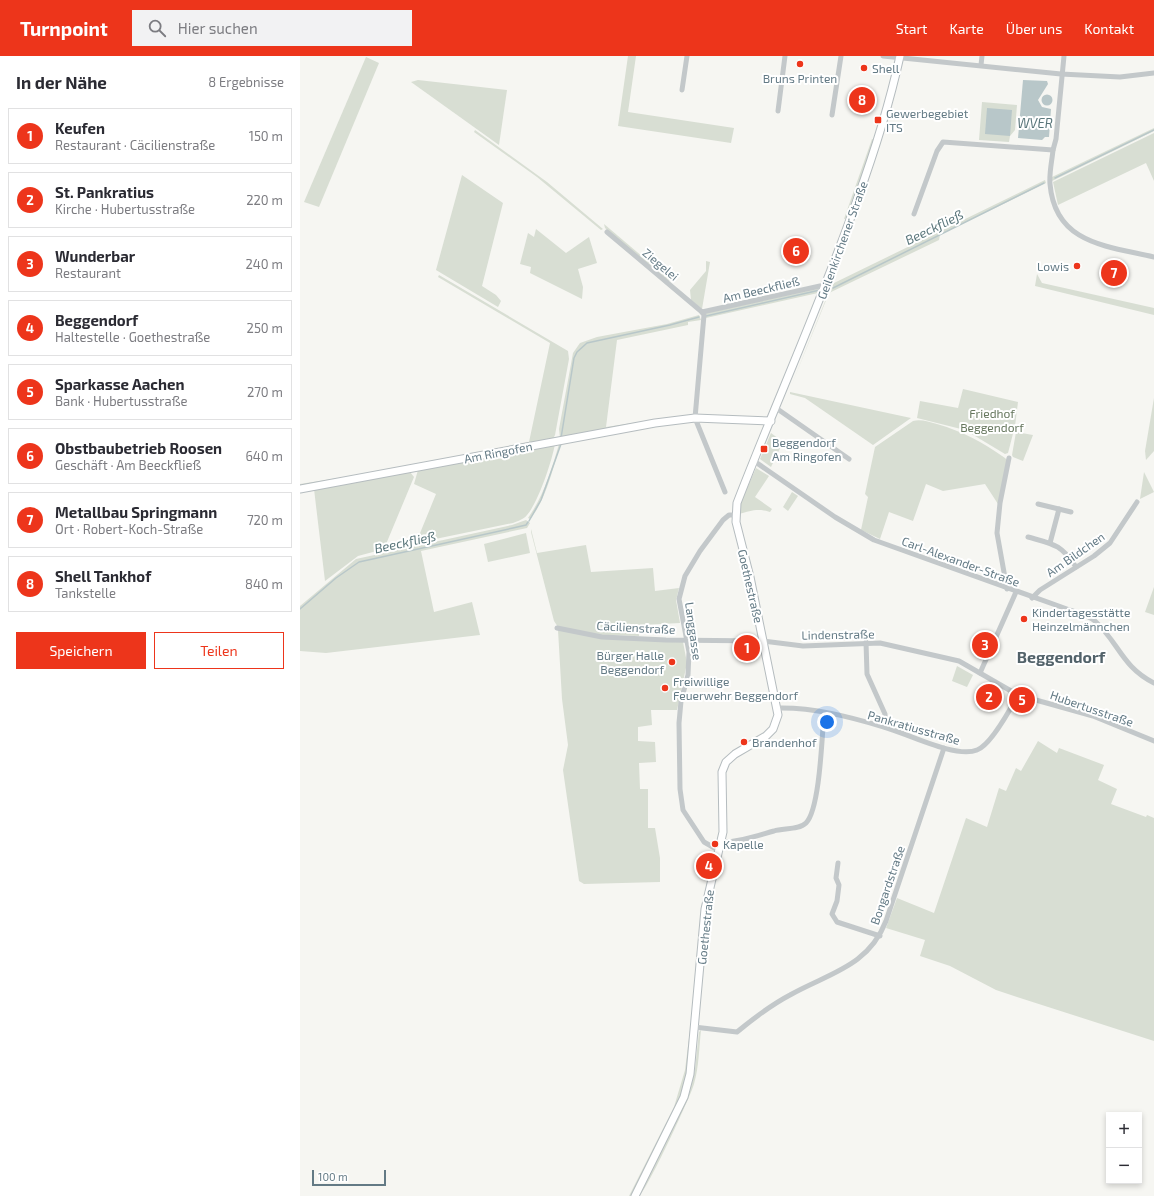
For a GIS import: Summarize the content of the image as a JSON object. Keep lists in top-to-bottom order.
{
  "streets": {
    "street": [
      "Geilenkirchener Straße",
      "Ziegelei",
      "Am Beeckfließ",
      "Am Ringofen",
      "Am Bildchen",
      "Carl-Alexander-Straße",
      "Goethestraße",
      "Cäcilienstraße",
      "Langgasse",
      "Lindenstraße",
      "Hubertusstraße",
      "Pankratiusstraße",
      "Bongardstraße"
    ]
  },
  "crossings": [
    ["Geilenkirchener Straße", "Am Beeckfließ"],
    ["Geilenkirchener Straße", "Am Ringofen"],
    ["Geilenkirchener Straße", "Goethestraße"],
    ["Ziegelei", "Am Beeckfließ"],
    ["Am Ringofen", "Goethestraße"],
    ["Am Bildchen", "Carl-Alexander-Straße"],
    ["Carl-Alexander-Straße", "Goethestraße"],
    ["Goethestraße", "Cäcilienstraße"],
    ["Goethestraße", "Langgasse"],
    ["Goethestraße", "Lindenstraße"],
    ["Goethestraße", "Pankratiusstraße"],
    ["Goethestraße", "Bongardstraße"],
    ["Cäcilienstraße", "Langgasse"],
    ["Cäcilienstraße", "Lindenstraße"],
    ["Lindenstraße", "Hubertusstraße"],
    ["Hubertusstraße", "Pankratiusstraße"],
    ["Pankratiusstraße", "Bongardstraße"]
  ],
  "districts": ["Beggendorf"],
  "water": ["WVER", "Beeckfließ"],
  "parks": ["Friedhof Beggendorf"],
  "places": {
    "other": [
      "Bruns Printen",
      "Shell",
      "Lowis",
      "Kindertagesstätte Heinzelmännchen",
      "Bürger Halle Beggendorf",
      "Freiwillige Feuerwehr Beggendorf",
      "Brandenhof",
      "Kapelle"
    ],
    "transit": ["Gewerbegebiet ITS", "Beggendorf Am Ringofen"]
  },
  "scale_bar": "100 m",
  "page": {
    "header": "Turnpoint",
    "search": "Hier suchen",
    "nav": [
      "Start",
      "Karte",
      "Über uns",
      "Kontakt"
    ],
    "heading": ["In der Nähe", "8 Ergebnisse"],
    "pins": [
      "8",
      "6",
      "7",
      "3",
      "1",
      "2",
      "5",
      "4"
    ],
    "list": [
      {
        "mark": "1",
        "name": "Keufen",
        "note": "Restaurant · Cäcilienstraße",
        "value": "150 m"
      },
      {
        "mark": "2",
        "name": "St. Pankratius",
        "note": "Kirche · Hubertusstraße",
        "value": "220 m"
      },
      {
        "mark": "3",
        "name": "Wunderbar",
        "note": "Restaurant",
        "value": "240 m"
      },
      {
        "mark": "4",
        "name": "Beggendorf",
        "note": "Haltestelle · Goethestraße",
        "value": "250 m"
      },
      {
        "mark": "5",
        "name": "Sparkasse Aachen",
        "note": "Bank · Hubertusstraße",
        "value": "270 m"
      },
      {
        "mark": "6",
        "name": "Obstbaubetrieb Roosen",
        "note": "Geschäft · Am Beeckfließ",
        "value": "640 m"
      },
      {
        "mark": "7",
        "name": "Metallbau Springmann",
        "note": "Ort · Robert-Koch-Straße",
        "value": "720 m"
      },
      {
        "mark": "8",
        "name": "Shell Tankhof",
        "note": "Tankstelle",
        "value": "840 m"
      }
    ],
    "buttons": ["Speichern", "Teilen"],
    "map_buttons": ["+", "−"],
    "scale": "100 m"
  }
}
